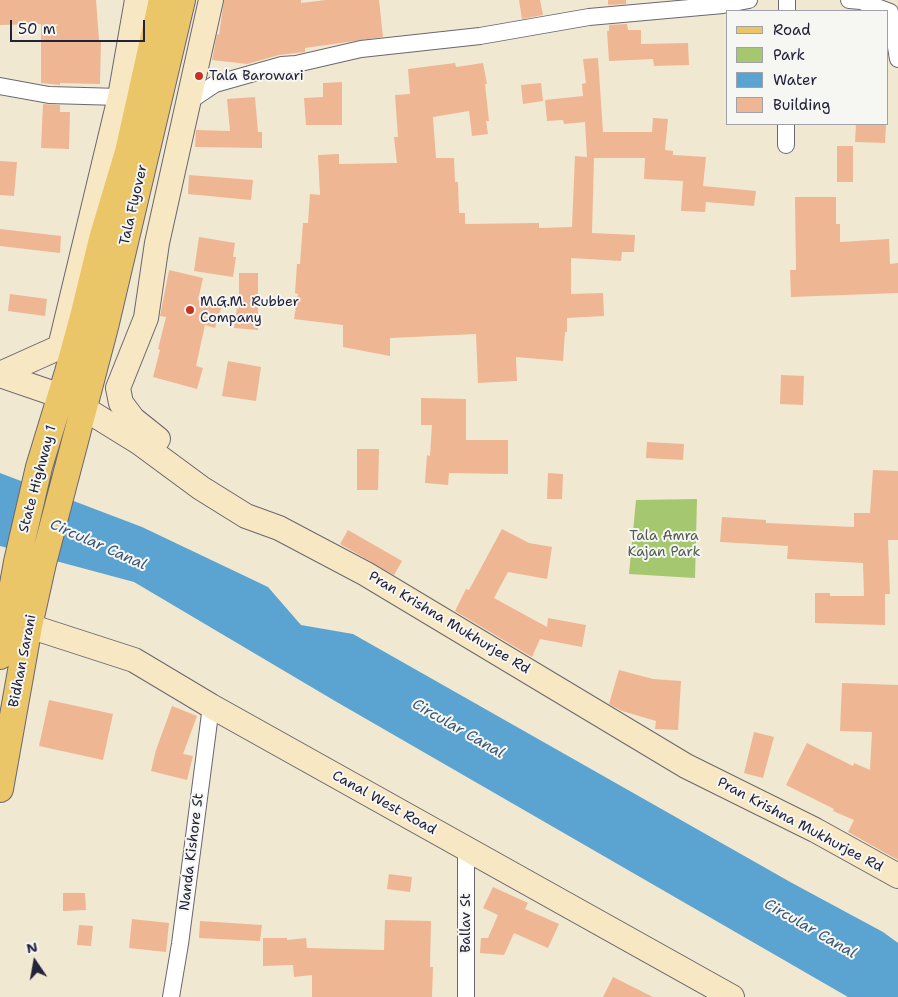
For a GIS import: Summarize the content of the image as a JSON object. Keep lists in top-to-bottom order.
{
  "streets": {
    "main road": [
      "Tala Flyover",
      "State Highway 1",
      "Pran Krishna Mukhurjee Rd",
      "Bidhan Sarani",
      "Canal West Road"
    ],
    "street": ["Nanda Kishore St", "Ballav St"]
  },
  "crossings": [
    ["Tala Flyover", "State Highway 1"],
    ["Tala Flyover", "Pran Krishna Mukhurjee Rd"],
    ["State Highway 1", "Pran Krishna Mukhurjee Rd"],
    ["State Highway 1", "Bidhan Sarani"],
    ["Bidhan Sarani", "Canal West Road"],
    ["Canal West Road", "Nanda Kishore St"],
    ["Canal West Road", "Ballav St"]
  ],
  "water": ["Circular Canal"],
  "parks": ["Tala Amra Kajan Park"],
  "places": ["Tala Barowari", "M.G.M. Rubber Company"],
  "legend": [
    "Road",
    "Park",
    "Water",
    "Building"
  ],
  "scale_bar": "50 m",
  "north": "top"
}
